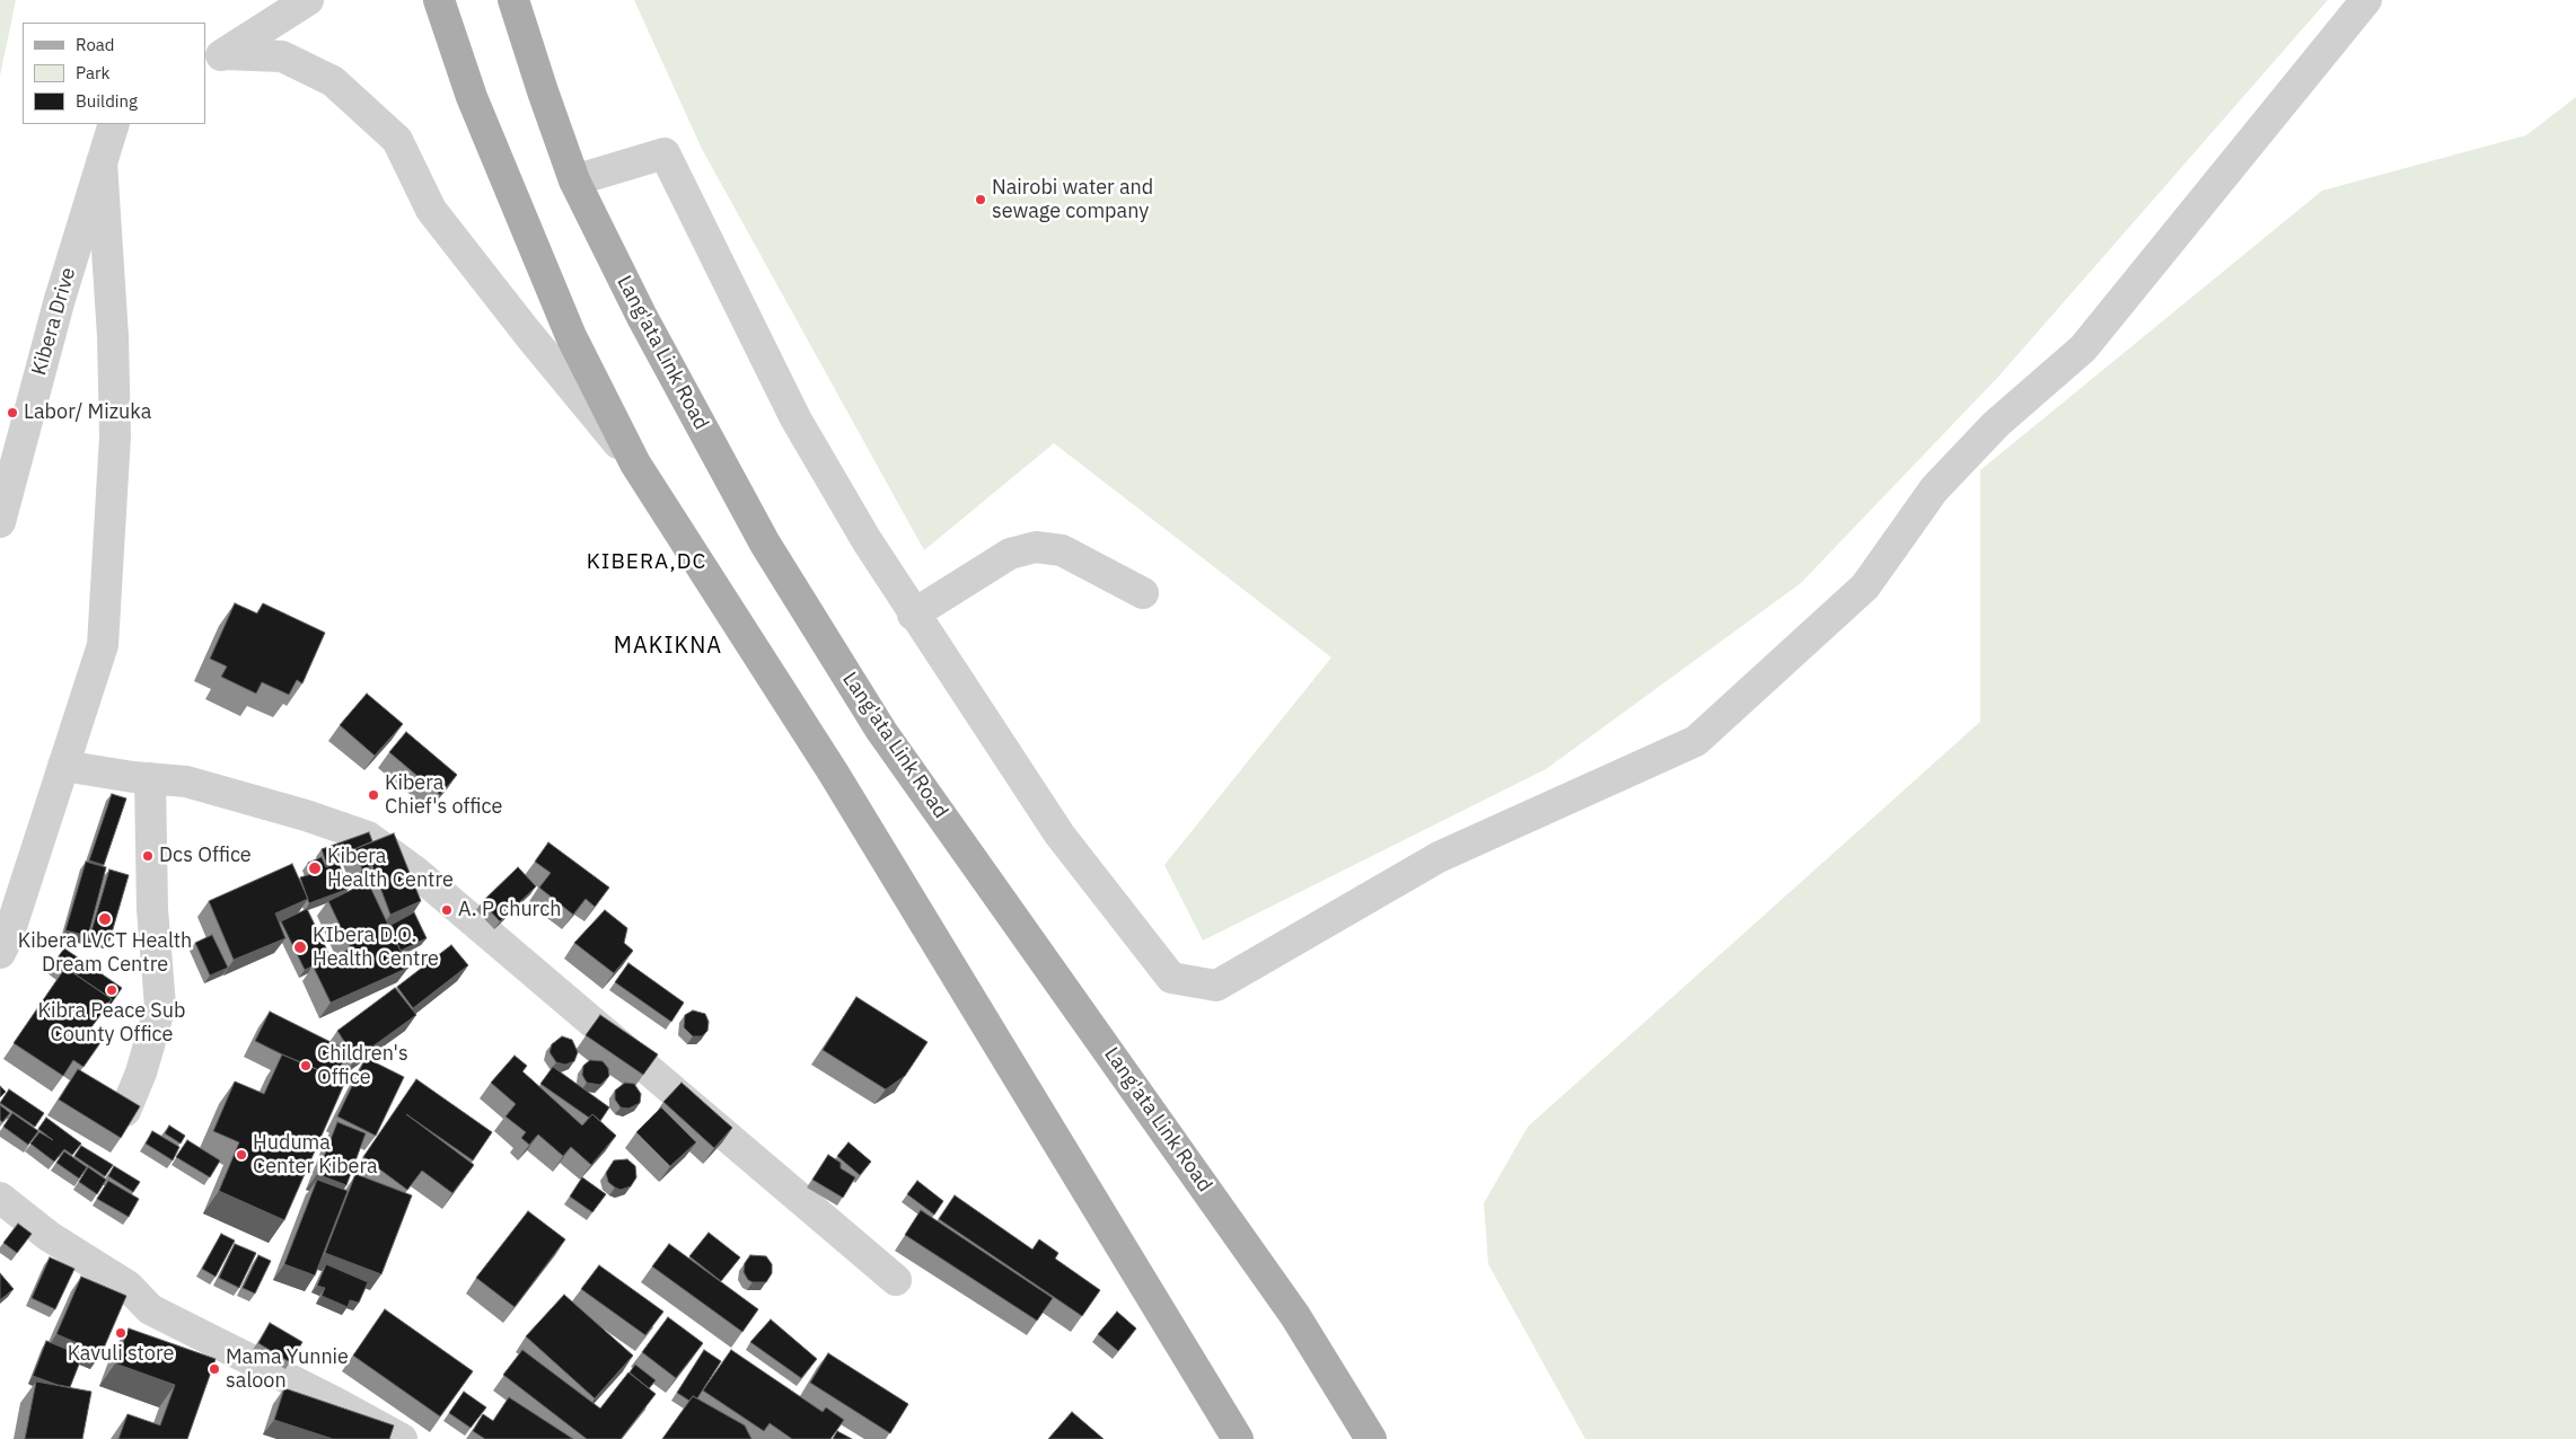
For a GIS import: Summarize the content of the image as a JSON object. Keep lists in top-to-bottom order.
{
  "streets": {
    "main road": ["Lang'ata Link Road"],
    "street": ["Kibera Drive"]
  },
  "districts": ["KIBERA,DC", "MAKIKNA"],
  "places": [
    "Nairobi water and sewage company",
    "Labor/ Mizuka",
    "Kibera Chief's office",
    "Dcs Office",
    "Kibera Health Centre",
    "A. P church",
    "Kibera LVCT Health Dream Centre",
    "KIbera D.O. Health Centre",
    "Kibra Peace Sub County Office",
    "Children's Office",
    "Huduma Center Kibera",
    "Kavuli store",
    "Mama Yunnie saloon"
  ],
  "legend": ["Road", "Park", "Building"]
}
